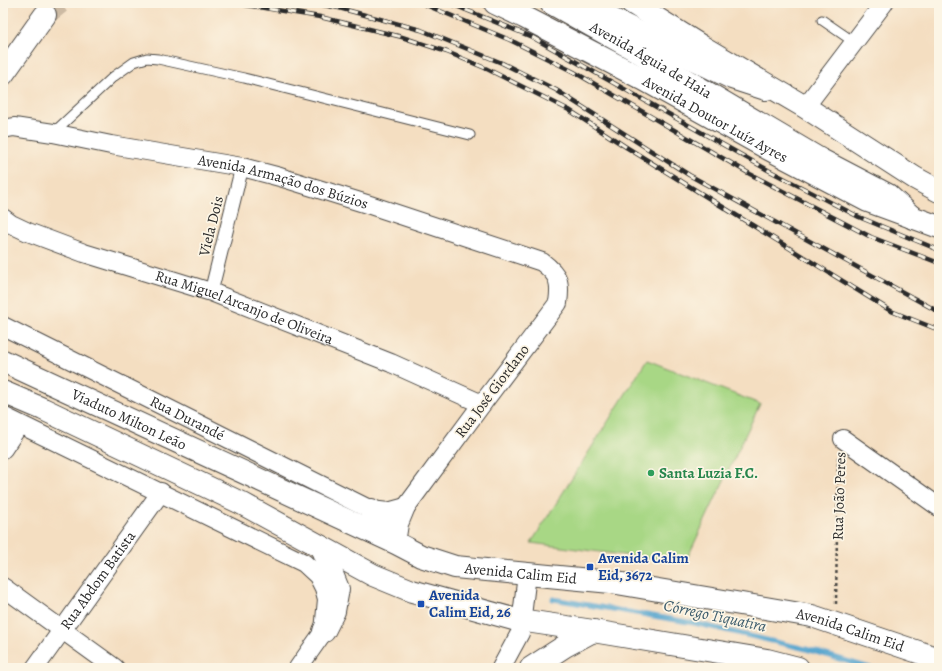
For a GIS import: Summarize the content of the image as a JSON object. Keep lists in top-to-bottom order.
{
  "streets": {
    "main road": [
      "Avenida Águia de Haia",
      "Avenida Doutor Luíz Ayres",
      "Viaduto Milton Leão",
      "Avenida Calim Eid"
    ],
    "street": [
      "Avenida Armação dos Búzios",
      "Viela Dois",
      "Rua Miguel Arcanjo de Oliveira",
      "Rua José Giordano",
      "Rua Durandé",
      "Rua João Peres",
      "Rua Abdom Batista"
    ]
  },
  "crossings": [
    ["Avenida Águia de Haia", "Avenida Doutor Luíz Ayres"],
    ["Avenida Armação dos Búzios", "Viela Dois"],
    ["Avenida Armação dos Búzios", "Rua José Giordano"],
    ["Viela Dois", "Rua Miguel Arcanjo de Oliveira"],
    ["Rua Miguel Arcanjo de Oliveira", "Rua José Giordano"],
    ["Rua José Giordano", "Avenida Calim Eid"],
    ["Viaduto Milton Leão", "Avenida Calim Eid"],
    ["Rua João Peres", "Avenida Calim Eid"]
  ],
  "water": ["Córrego Tiquatira"],
  "places": {
    "other": ["Santa Luzia F.C."],
    "transit": ["Avenida Calim Eid, 3672", "Avenida Calim Eid, 26"]
  }
}
